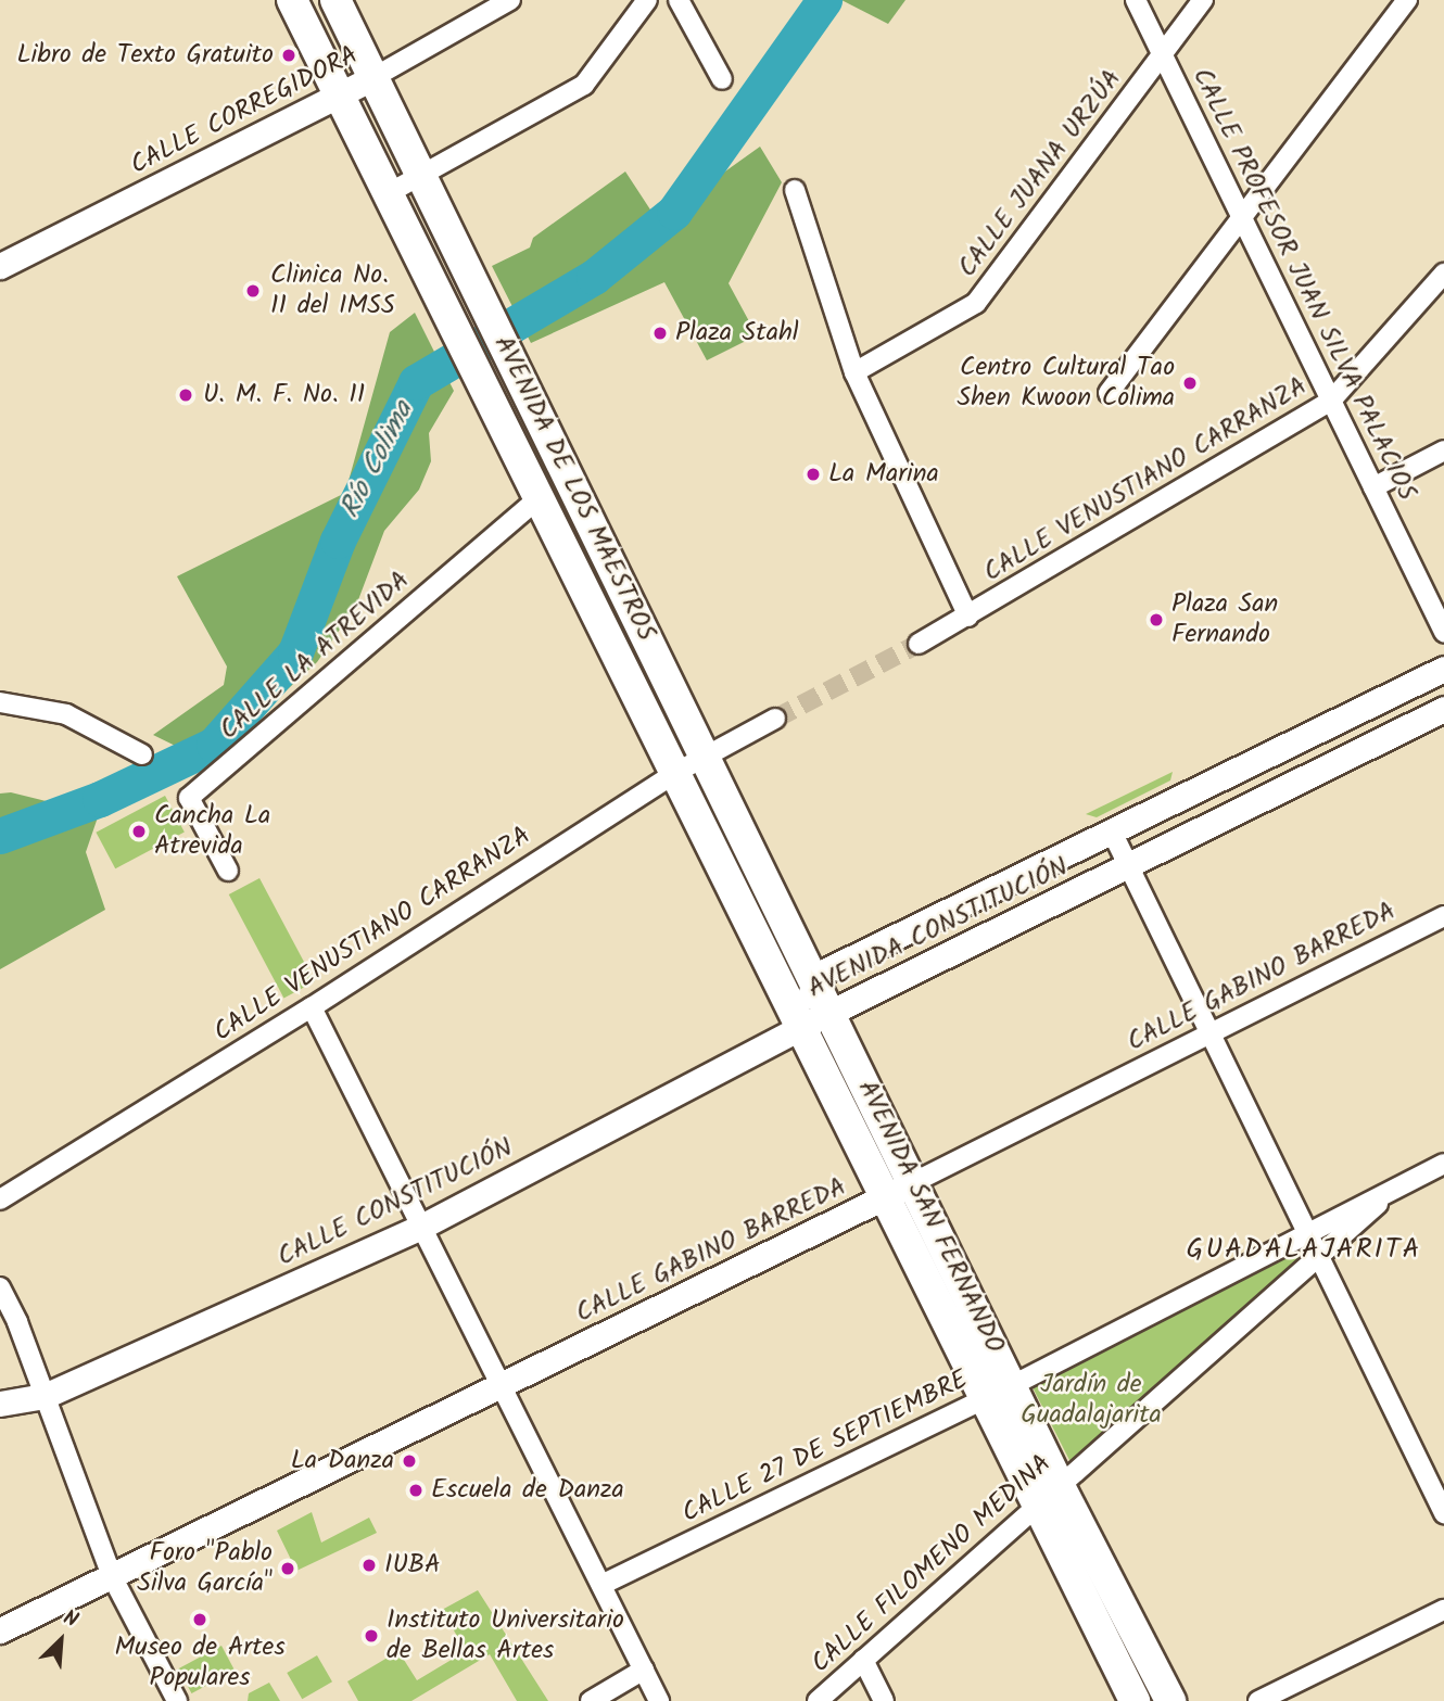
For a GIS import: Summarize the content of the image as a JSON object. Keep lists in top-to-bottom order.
{
  "streets": {
    "main road": ["AVENIDA DE LOS MAESTROS", "AVENIDA SAN FERNANDO"],
    "street": [
      "CALLE CORREGIDORA",
      "CALLE JUANA URZÚA",
      "CALLE PROFESOR JUAN SILVA PALACIOS",
      "CALLE VENUSTIANO CARRANZA",
      "CALLE LA ATREVIDA",
      "AVENIDA CONSTITUCIÓN",
      "CALLE GABINO BARREDA",
      "CALLE CONSTITUCIÓN",
      "CALLE 27 DE SEPTIEMBRE",
      "CALLE FILOMENO MEDINA"
    ]
  },
  "crossings": [
    ["CALLE CORREGIDORA", "AVENIDA DE LOS MAESTROS"],
    ["CALLE JUANA URZÚA", "CALLE PROFESOR JUAN SILVA PALACIOS"],
    ["CALLE PROFESOR JUAN SILVA PALACIOS", "CALLE VENUSTIANO CARRANZA"],
    ["CALLE VENUSTIANO CARRANZA", "AVENIDA DE LOS MAESTROS"],
    ["AVENIDA DE LOS MAESTROS", "CALLE LA ATREVIDA"],
    ["AVENIDA DE LOS MAESTROS", "AVENIDA CONSTITUCIÓN"],
    ["AVENIDA DE LOS MAESTROS", "CALLE CONSTITUCIÓN"],
    ["AVENIDA DE LOS MAESTROS", "AVENIDA SAN FERNANDO"],
    ["AVENIDA CONSTITUCIÓN", "CALLE CONSTITUCIÓN"],
    ["AVENIDA CONSTITUCIÓN", "AVENIDA SAN FERNANDO"],
    ["CALLE GABINO BARREDA", "AVENIDA SAN FERNANDO"],
    ["CALLE CONSTITUCIÓN", "AVENIDA SAN FERNANDO"],
    ["AVENIDA SAN FERNANDO", "CALLE 27 DE SEPTIEMBRE"],
    ["AVENIDA SAN FERNANDO", "CALLE FILOMENO MEDINA"],
    ["CALLE 27 DE SEPTIEMBRE", "CALLE FILOMENO MEDINA"]
  ],
  "districts": ["GUADALAJARITA"],
  "water": ["Río Colima"],
  "parks": ["Jardín de Guadalajarita"],
  "places": [
    "Libro de Texto Gratuito",
    "Clinica No. 11 del IMSS",
    "Plaza Stahl",
    "Centro Cultural Tao Shen Kwoon Colima",
    "U. M. F. No. 11",
    "La Marina",
    "Plaza San Fernando",
    "Cancha La Atrevida",
    "La Danza",
    "Escuela de Danza",
    "IUBA",
    "Foro \"Pablo Silva García\"",
    "Museo de Artes Populares",
    "Instituto Universitario de Bellas Artes"
  ],
  "north": "top right"
}
